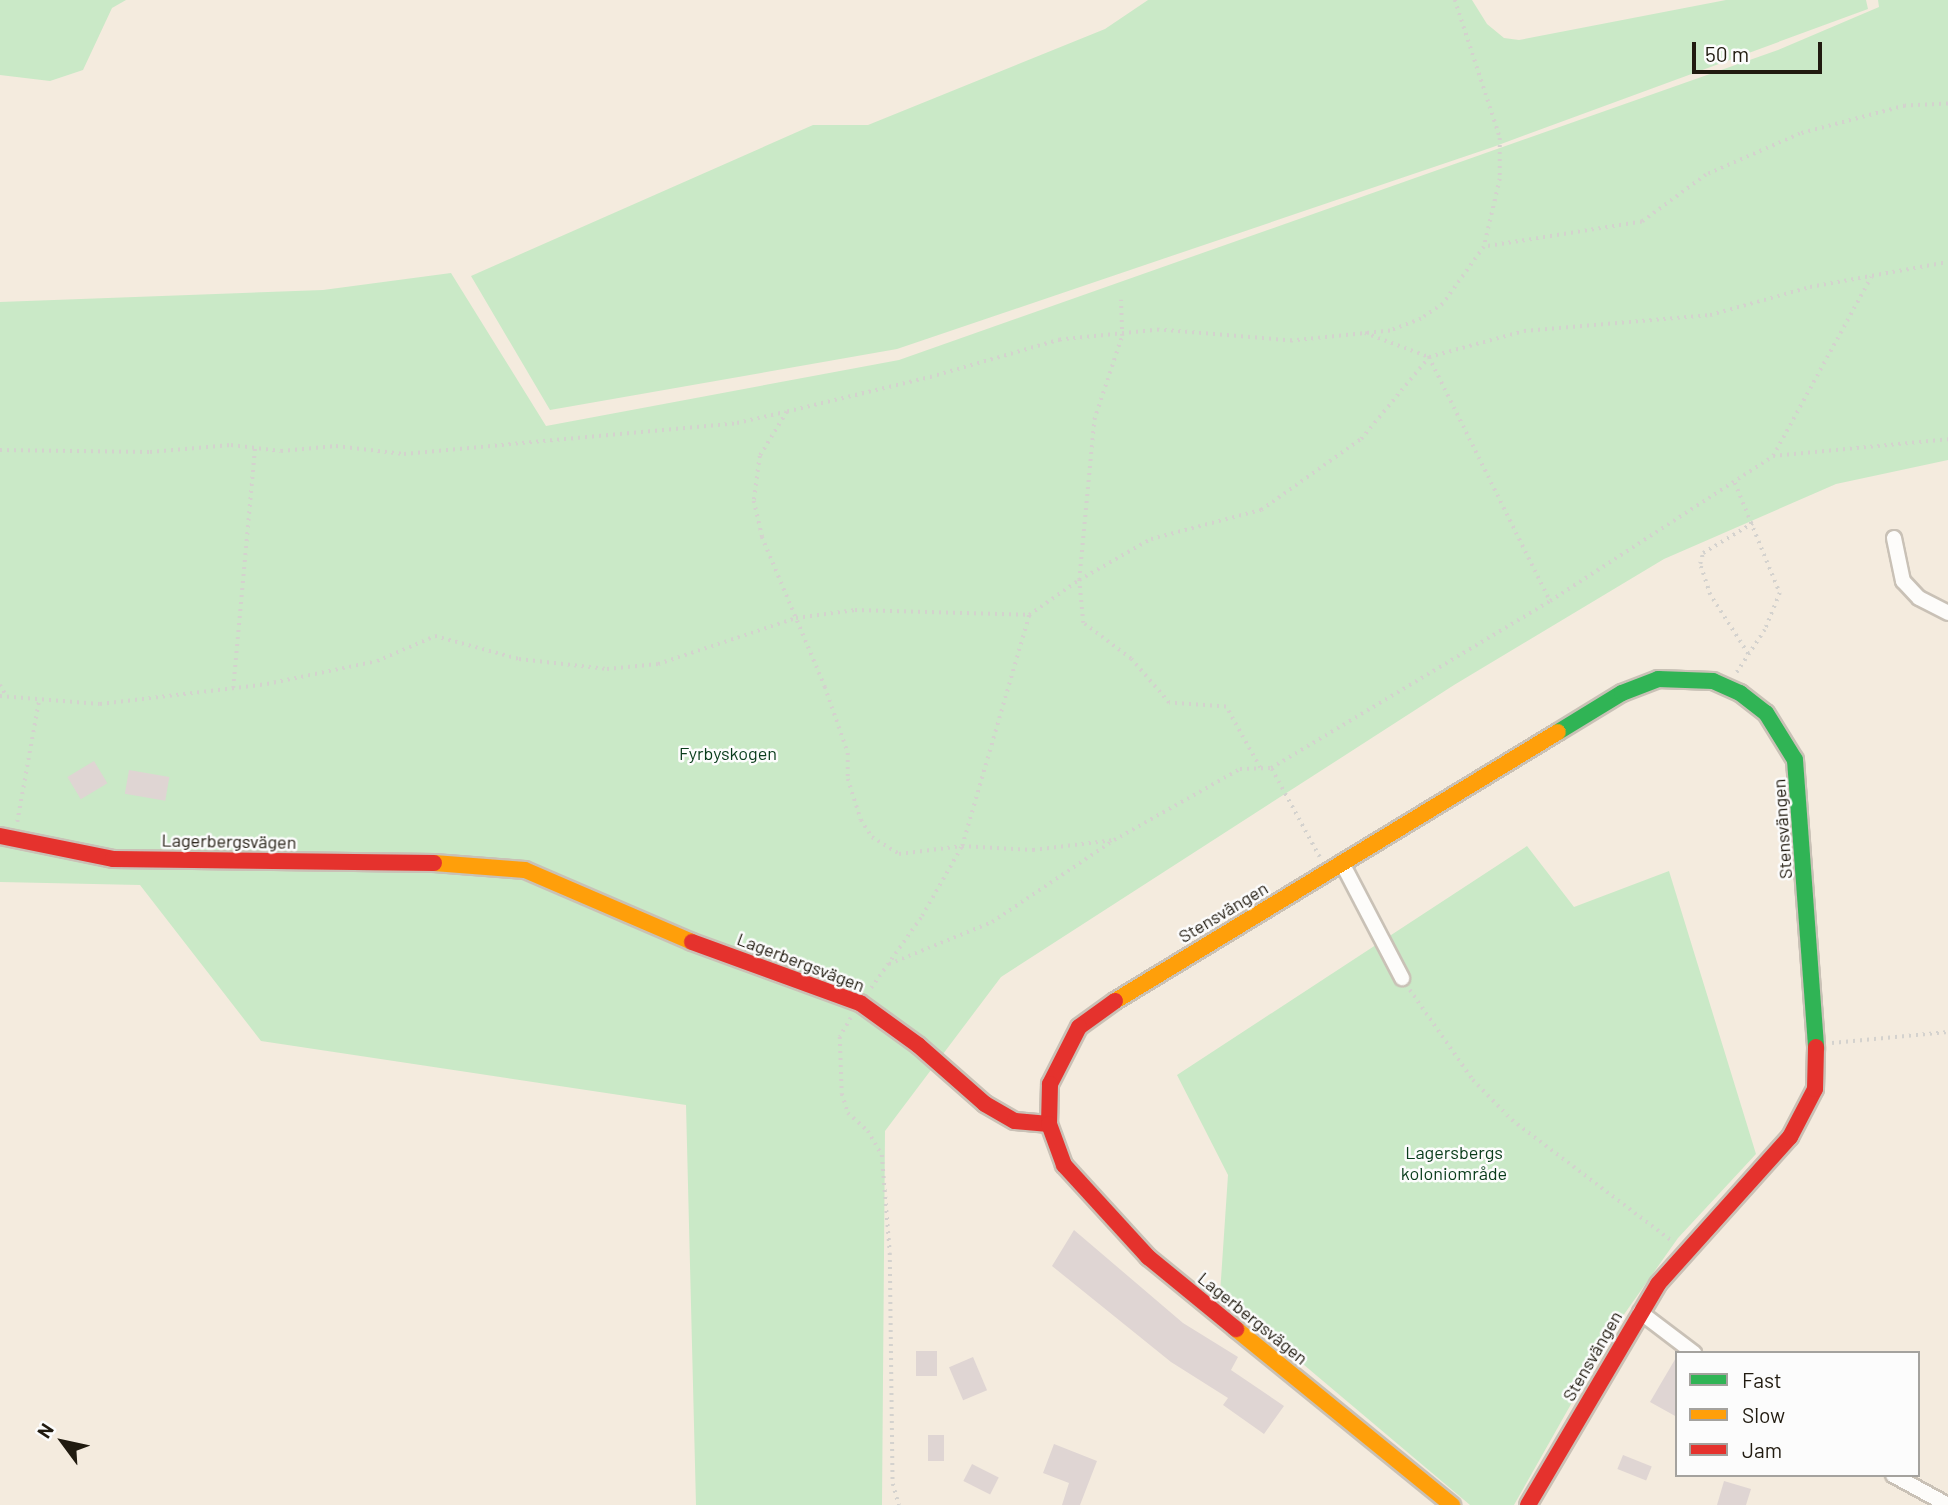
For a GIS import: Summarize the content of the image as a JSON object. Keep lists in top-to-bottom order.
{
  "streets": {
    "street": ["Stensvängen", "Lagerbergsvägen"]
  },
  "crossings": [
    ["Stensvängen", "Lagerbergsvägen"]
  ],
  "parks": ["Fyrbyskogen", "Lagersbergs koloniområde"],
  "legend": ["Fast", "Slow", "Jam"],
  "scale_bar": "50 m",
  "north": "top left"
}
